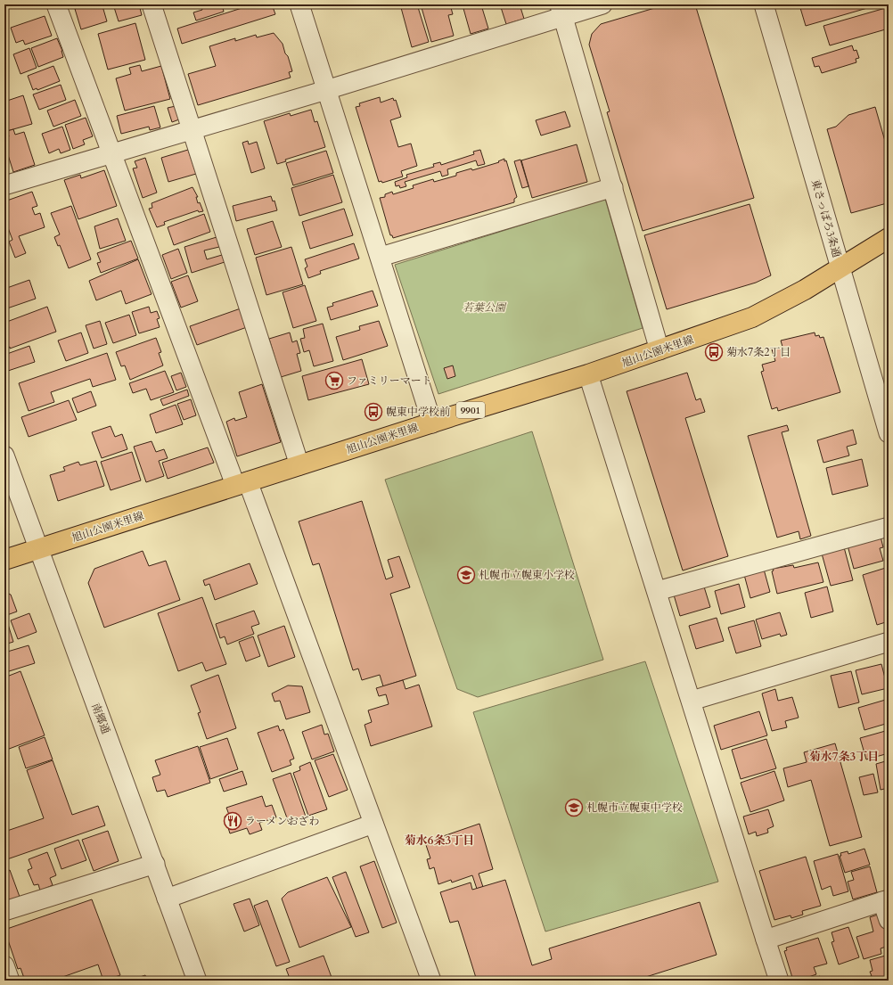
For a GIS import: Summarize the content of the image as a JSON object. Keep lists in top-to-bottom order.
{
  "streets": {
    "main road": ["旭山公園米里線", "9901"],
    "street": ["東さっぽろ3条通", "南郷通"]
  },
  "crossings": [
    ["東さっぽろ3条通", "旭山公園米里線"],
    ["旭山公園米里線", "南郷通"]
  ],
  "districts": ["菊水7条3丁目", "菊水6条3丁目"],
  "parks": ["若葉公園"],
  "places": {
    "bus stop": ["菊水7条2丁目", "幌東中学校前"],
    "supermarket": ["ファミリーマート"],
    "school or university": ["札幌市立幌東小学校", "札幌市立幌東中学校"],
    "restaurant": ["ラーメンおざわ"]
  }
}
